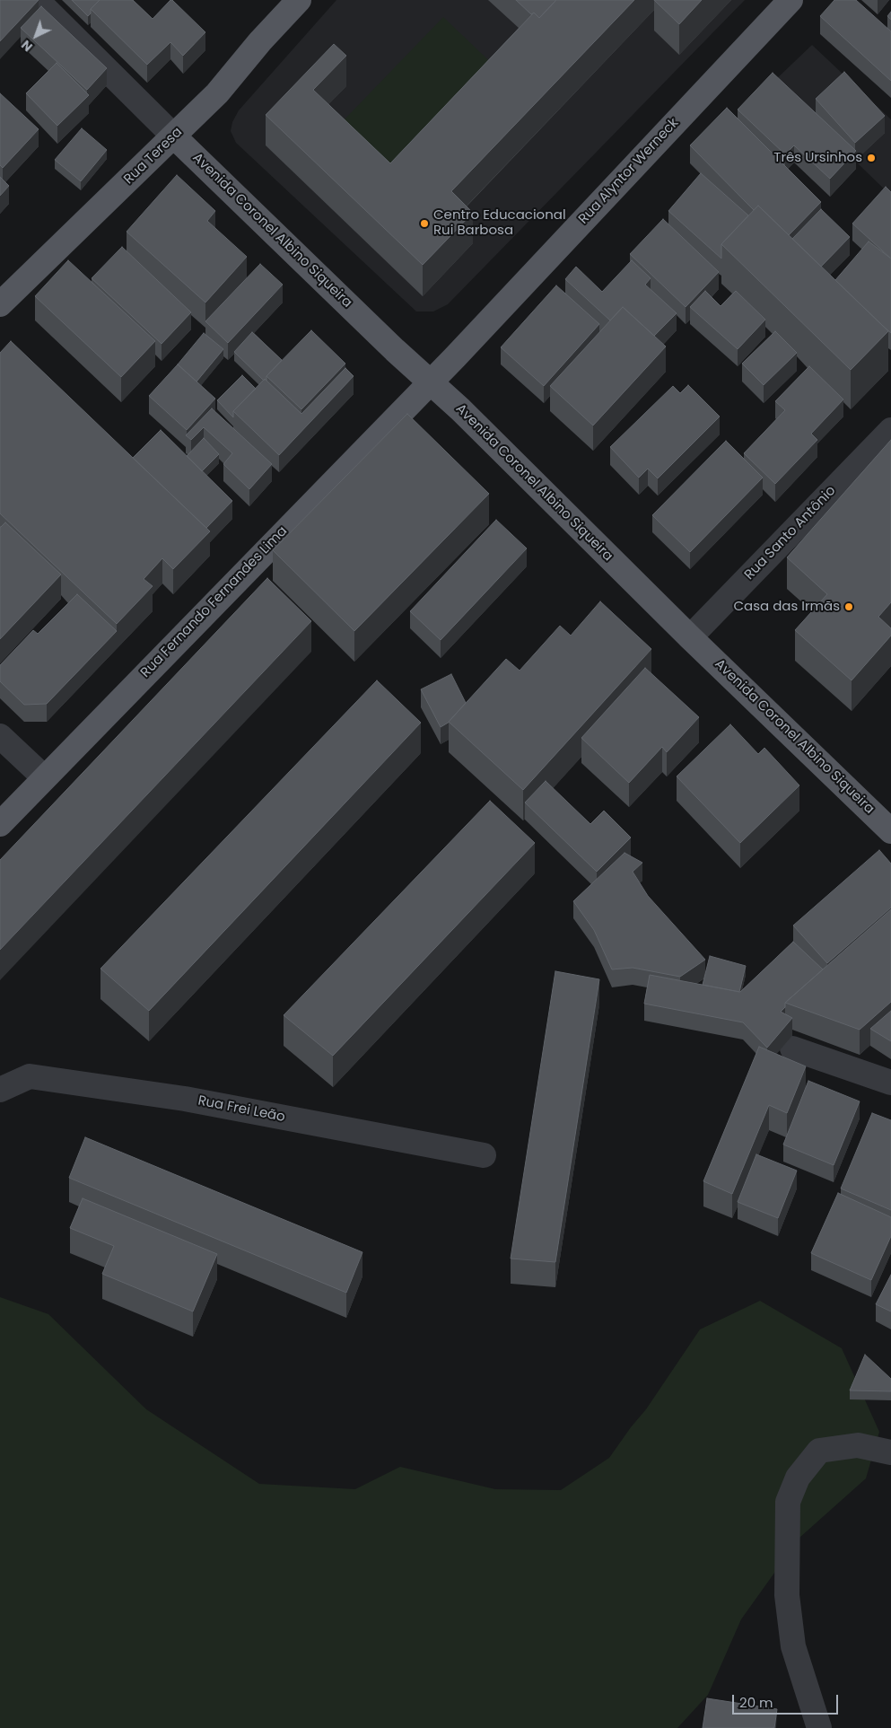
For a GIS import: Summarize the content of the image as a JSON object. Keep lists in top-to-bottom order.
{
  "streets": {
    "main road": [
      "Rua Teresa",
      "Rua Alyntor Werneck",
      "Avenida Coronel Albino Siqueira",
      "Rua Fernando Fernandes Lima"
    ],
    "street": ["Rua Santo Antônio", "Rua Frei Leão"]
  },
  "crossings": [
    ["Rua Teresa", "Avenida Coronel Albino Siqueira"],
    ["Rua Alyntor Werneck", "Avenida Coronel Albino Siqueira"],
    ["Rua Alyntor Werneck", "Rua Fernando Fernandes Lima"],
    ["Avenida Coronel Albino Siqueira", "Rua Santo Antônio"],
    ["Avenida Coronel Albino Siqueira", "Rua Fernando Fernandes Lima"]
  ],
  "places": ["Três Ursinhos", "Centro Educacional Rui Barbosa", "Casa das Irmãs"],
  "scale_bar": "20 m",
  "north": "bottom left"
}
